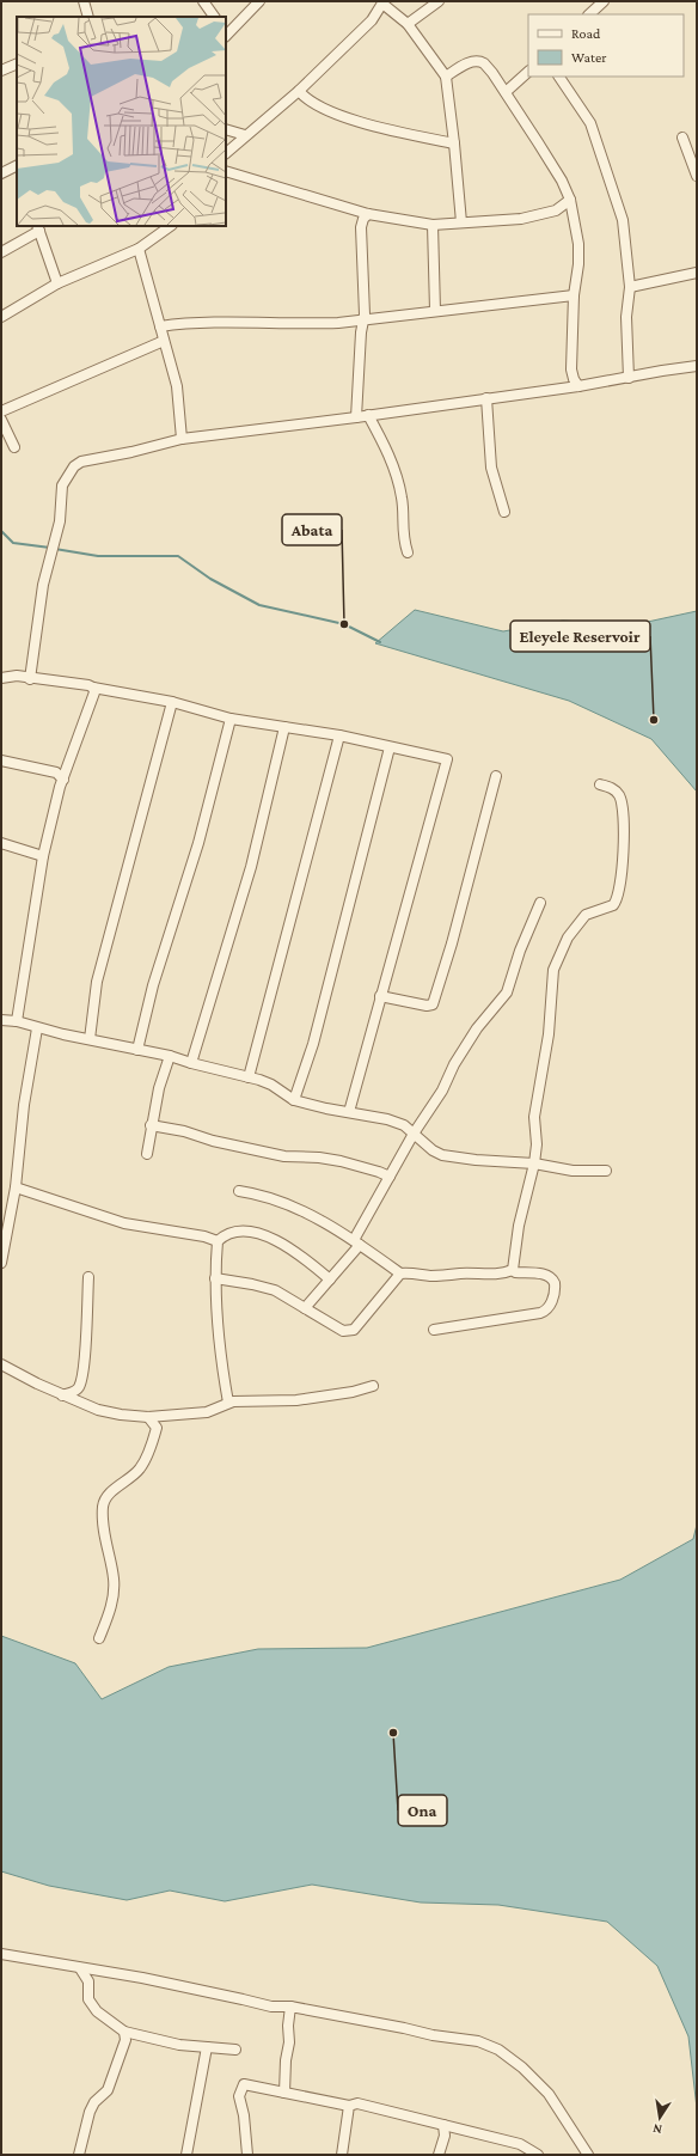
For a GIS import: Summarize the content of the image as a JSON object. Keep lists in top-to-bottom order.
{
  "places": ["Abata", "Eleyele Reservoir", "Ona"],
  "legend": ["Road", "Water"],
  "north": "bottom"
}
